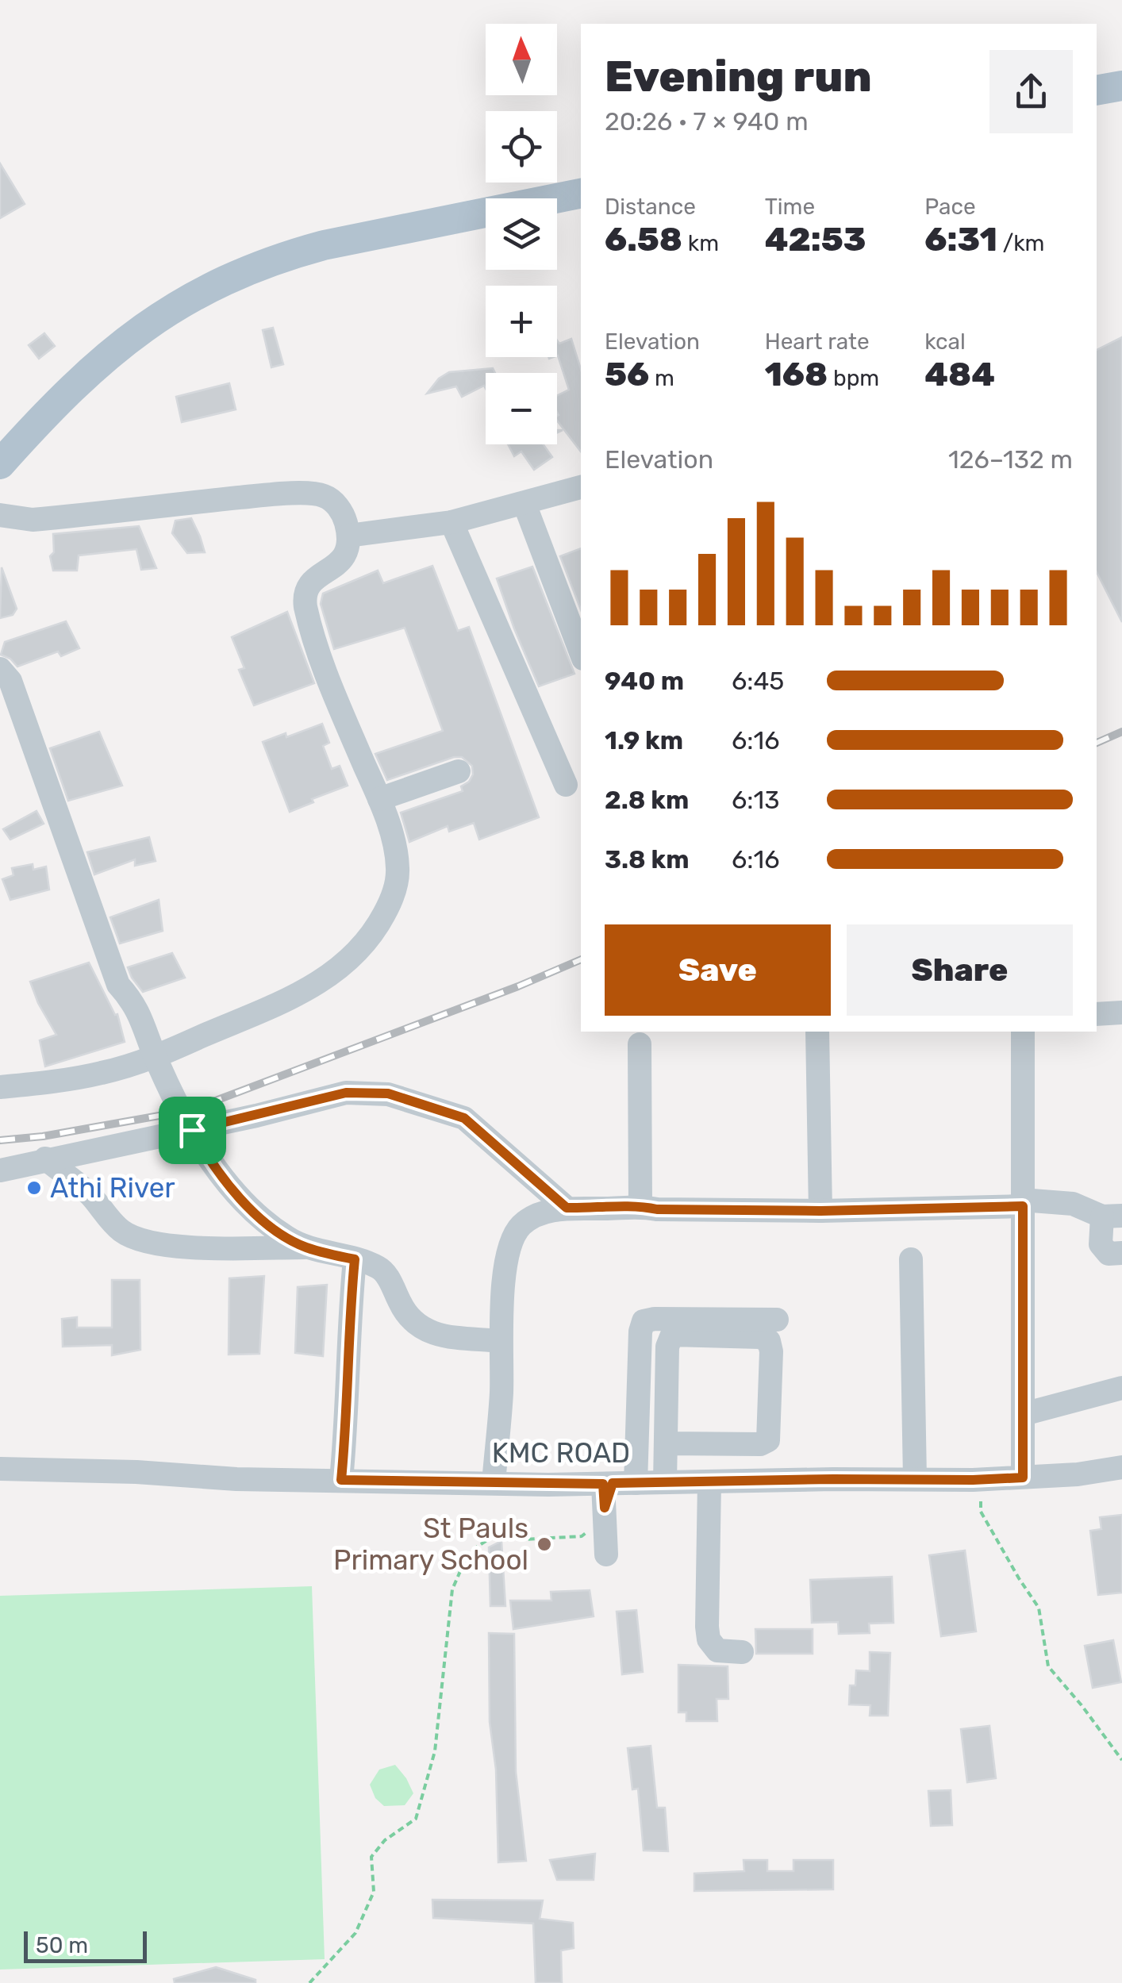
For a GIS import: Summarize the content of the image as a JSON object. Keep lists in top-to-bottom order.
{
  "streets": {
    "street": ["KMC ROAD"]
  },
  "places": ["Athi River", "St Pauls Primary School"],
  "scale_bar": "50 m",
  "north": "top",
  "page": {
    "map_buttons": ["+", "−"],
    "heading": ["Evening run", "20:26 · 7 × 940 m"],
    "stats": [
      ["Distance", "6.58 km"],
      ["Time", "42:53"],
      ["Pace", "6:31 /km"],
      ["Elevation", "56 m"],
      ["Heart rate", "168 bpm"],
      ["kcal", "484"]
    ],
    "chart": ["Elevation", "126–132 m"],
    "list": [
      {
        "name": "940 m",
        "note": "6:45"
      },
      {
        "name": "1.9 km",
        "note": "6:16"
      },
      {
        "name": "2.8 km",
        "note": "6:13"
      },
      {
        "name": "3.8 km",
        "note": "6:16"
      }
    ],
    "buttons": ["Save", "Share"],
    "scale": "50 m"
  }
}
